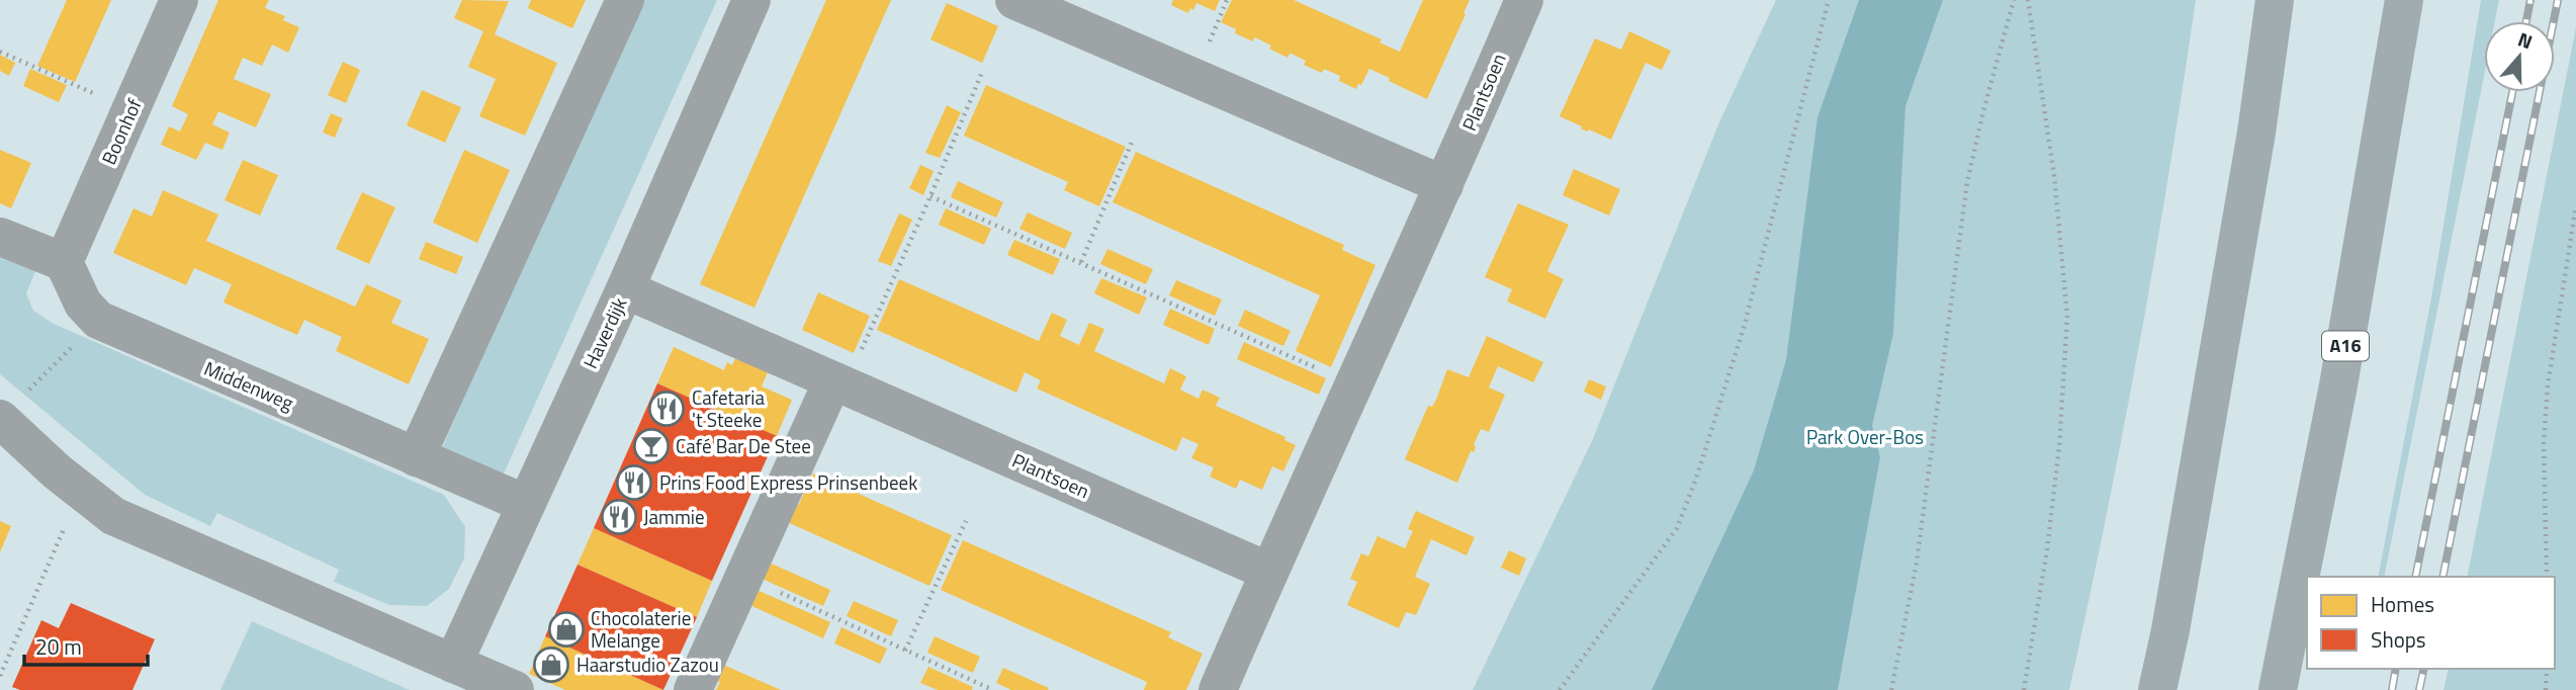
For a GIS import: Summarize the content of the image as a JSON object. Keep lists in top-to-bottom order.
{
  "streets": {
    "highway": ["A16"],
    "street": [
      "Plantsoen",
      "Boonhof",
      "Haverdijk",
      "Middenweg"
    ]
  },
  "crossings": [
    ["Plantsoen", "Haverdijk"],
    ["Haverdijk", "Middenweg"]
  ],
  "parks": ["Park Over-Bos"],
  "places": {
    "restaurant": ["Cafetaria 't Steeke", "Prins Food Express Prinsenbeek", "Jammie"],
    "bar": ["Café Bar De Stee"],
    "shop": ["Chocolaterie Melange", "Haarstudio Zazou"]
  },
  "legend": ["Homes", "Shops"],
  "scale_bar": "20 m",
  "north": "top"
}
